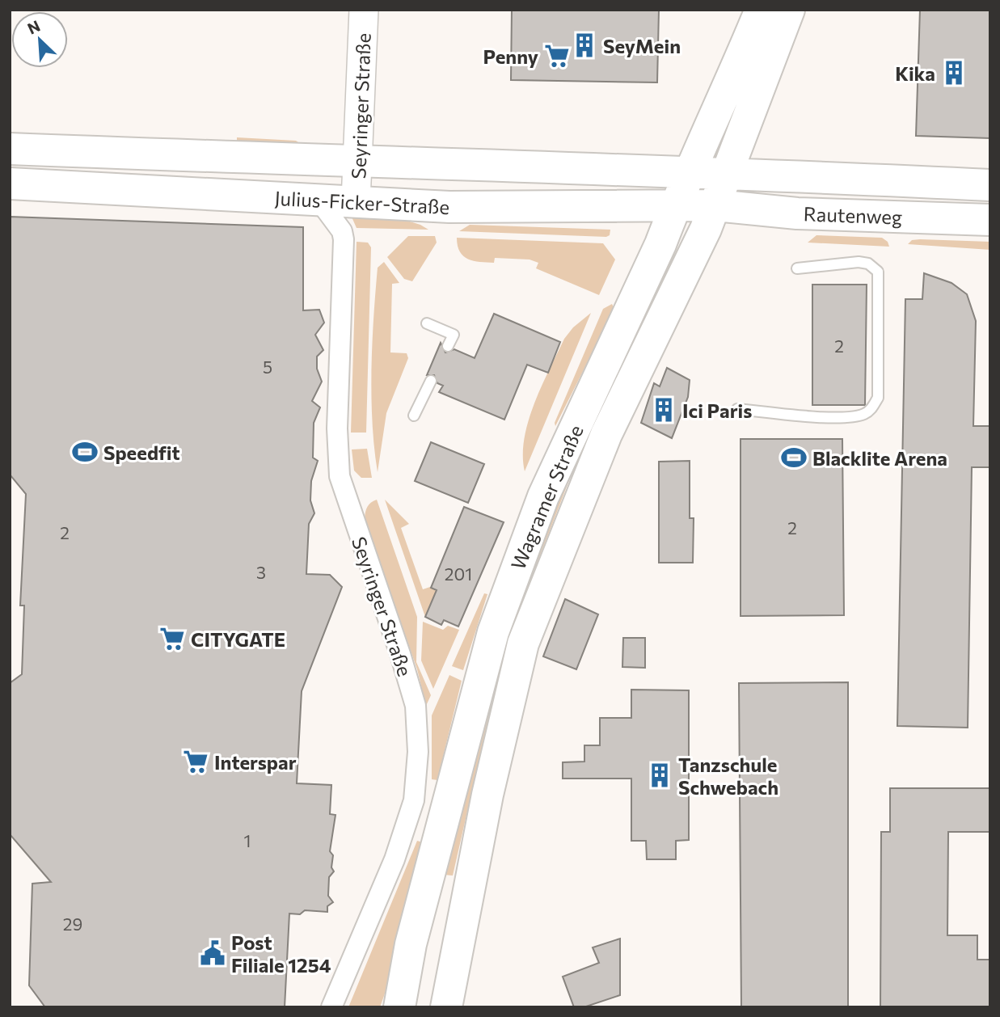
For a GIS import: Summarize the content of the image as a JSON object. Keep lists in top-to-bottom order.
{
  "streets": {
    "main road": [
      "Seyringer Straße",
      "Julius-Ficker-Straße",
      "Rautenweg",
      "Wagramer Straße"
    ]
  },
  "crossings": [
    ["Seyringer Straße", "Julius-Ficker-Straße"],
    ["Julius-Ficker-Straße", "Rautenweg"],
    ["Julius-Ficker-Straße", "Wagramer Straße"],
    ["Rautenweg", "Wagramer Straße"]
  ],
  "places": {
    "building": [
      "SeyMein",
      "Kika",
      "Ici Paris",
      "Tanzschule Schwebach"
    ],
    "supermarket": ["Penny", "CITYGATE", "Interspar"],
    "sports": ["Speedfit", "Blacklite Arena"],
    "public building": ["Post Filiale 1254"]
  },
  "house_numbers": [
    "2",
    "5",
    "2",
    "2",
    "3",
    "201",
    "1",
    "29"
  ],
  "north": "top left"
}
